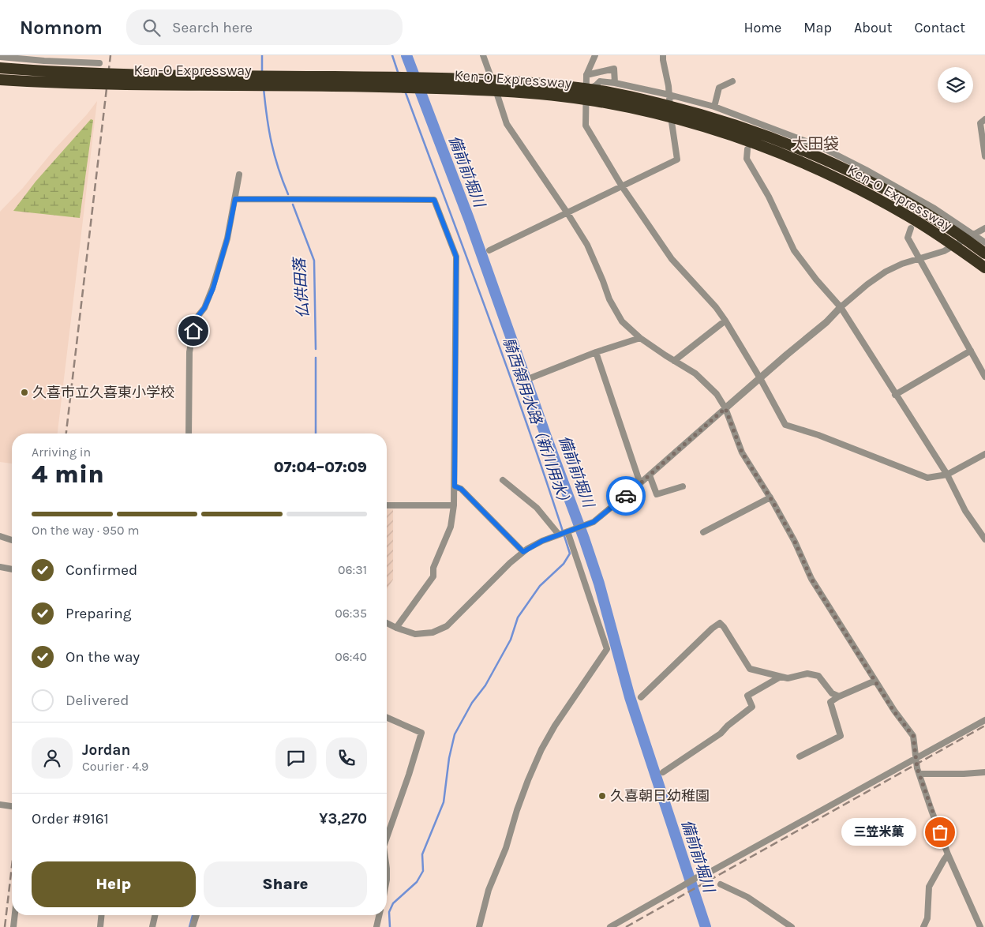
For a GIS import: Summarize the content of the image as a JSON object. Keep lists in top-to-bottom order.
{
  "streets": {
    "highway": ["Ken-O Expressway"]
  },
  "districts": ["太田袋"],
  "water": ["備前前堀川", "仏供田落", "騎西領用水路（新川用水）"],
  "places": ["久喜市立久喜東小学校", "久喜朝日幼稚園", "三笠米菓"],
  "page": {
    "header": "Nomnom",
    "search": "Search here",
    "nav": [
      "Home",
      "Map",
      "About",
      "Contact"
    ],
    "heading": ["4 min", "Arriving in", "07:04–07:09"],
    "panel": [
      "Jordan",
      "Courier · 4.9",
      "Order #9161",
      "¥3,270"
    ],
    "bar": "On the way · 950 m",
    "list": [
      ["Confirmed", "06:31"],
      ["Preparing", "06:35"],
      ["On the way", "06:40"],
      "Delivered"
    ],
    "bubble": "三笠米菓",
    "buttons": ["Help", "Share"]
  }
}
